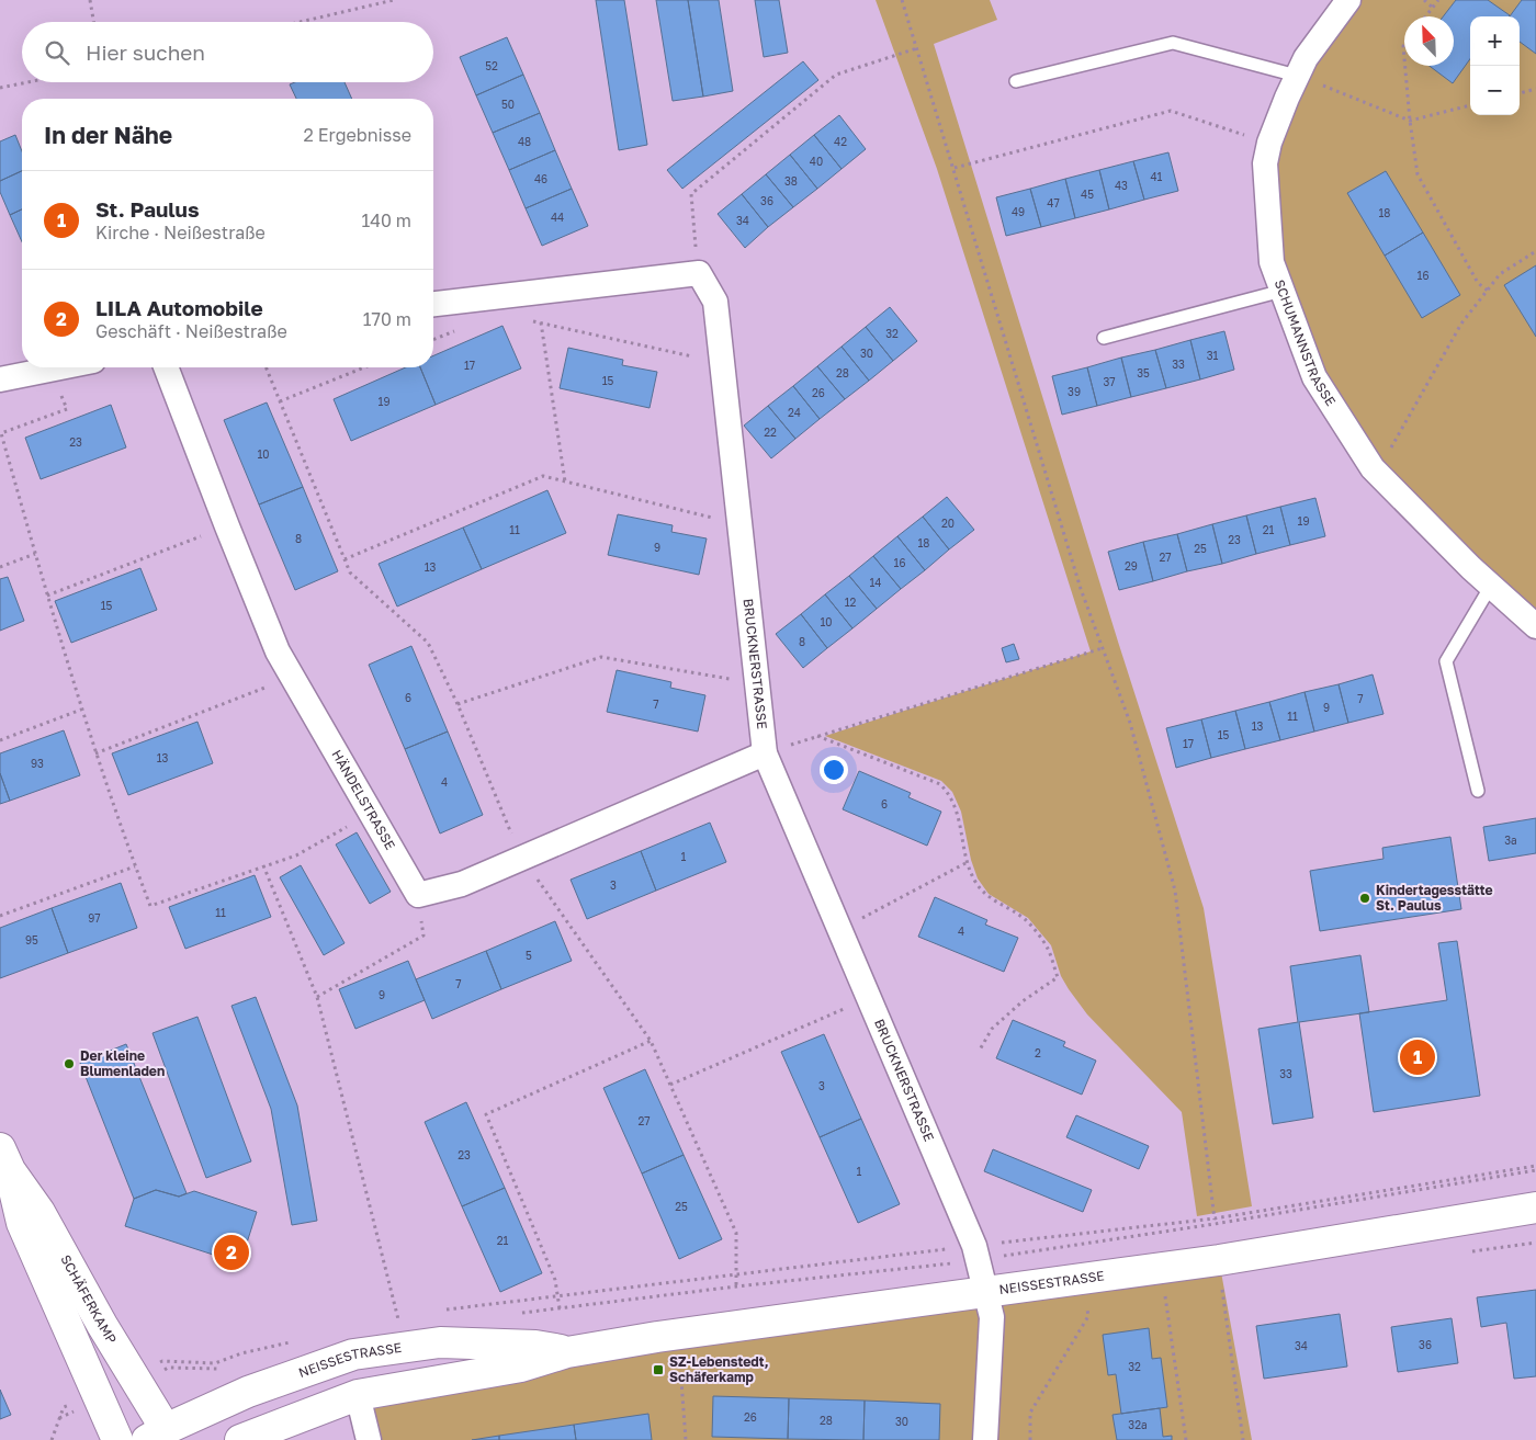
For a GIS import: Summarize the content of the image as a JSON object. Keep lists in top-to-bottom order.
{
  "streets": {
    "street": [
      "SCHUMANNSTRASSE",
      "BRUCKNERSTRASSE",
      "HÄNDELSTRASSE",
      "NEISSESTRASSE",
      "SCHÄFERKAMP"
    ]
  },
  "crossings": [
    ["BRUCKNERSTRASSE", "NEISSESTRASSE"],
    ["NEISSESTRASSE", "SCHÄFERKAMP"]
  ],
  "places": {
    "other": ["Kindertagesstätte St. Paulus", "Der kleine Blumenladen"],
    "transit": ["SZ-Lebenstedt, Schäferkamp"]
  },
  "house_numbers": [
    "52",
    "50",
    "48",
    "42",
    "40",
    "41",
    "46",
    "38",
    "43",
    "45",
    "36",
    "47",
    "49",
    "18",
    "44",
    "34",
    "16",
    "32",
    "30",
    "31",
    "33",
    "17",
    "28",
    "35",
    "15",
    "37",
    "39",
    "26",
    "19",
    "24",
    "22",
    "23",
    "10",
    "19",
    "20",
    "11",
    "21",
    "8",
    "23",
    "18",
    "9",
    "25",
    "27",
    "16",
    "29",
    "13",
    "14",
    "12",
    "15",
    "10",
    "8",
    "6",
    "7",
    "7",
    "9",
    "11",
    "13",
    "15",
    "17",
    "13",
    "93",
    "4",
    "6",
    "3a",
    "1",
    "3",
    "11",
    "97",
    "4",
    "95",
    "5",
    "7",
    "9",
    "2",
    "33",
    "3",
    "27",
    "23",
    "1",
    "25",
    "21",
    "36",
    "34",
    "32",
    "26",
    "28",
    "30",
    "32a"
  ],
  "north": "top left",
  "page": {
    "map_buttons": ["+", "−"],
    "search": "Hier suchen",
    "heading": ["In der Nähe", "2 Ergebnisse"],
    "list": [
      {
        "mark": "1",
        "name": "St. Paulus",
        "note": "Kirche · Neißestraße",
        "value": "140 m"
      },
      {
        "mark": "2",
        "name": "LILA Automobile",
        "note": "Geschäft · Neißestraße",
        "value": "170 m"
      }
    ],
    "pins": ["1", "2"]
  }
}
